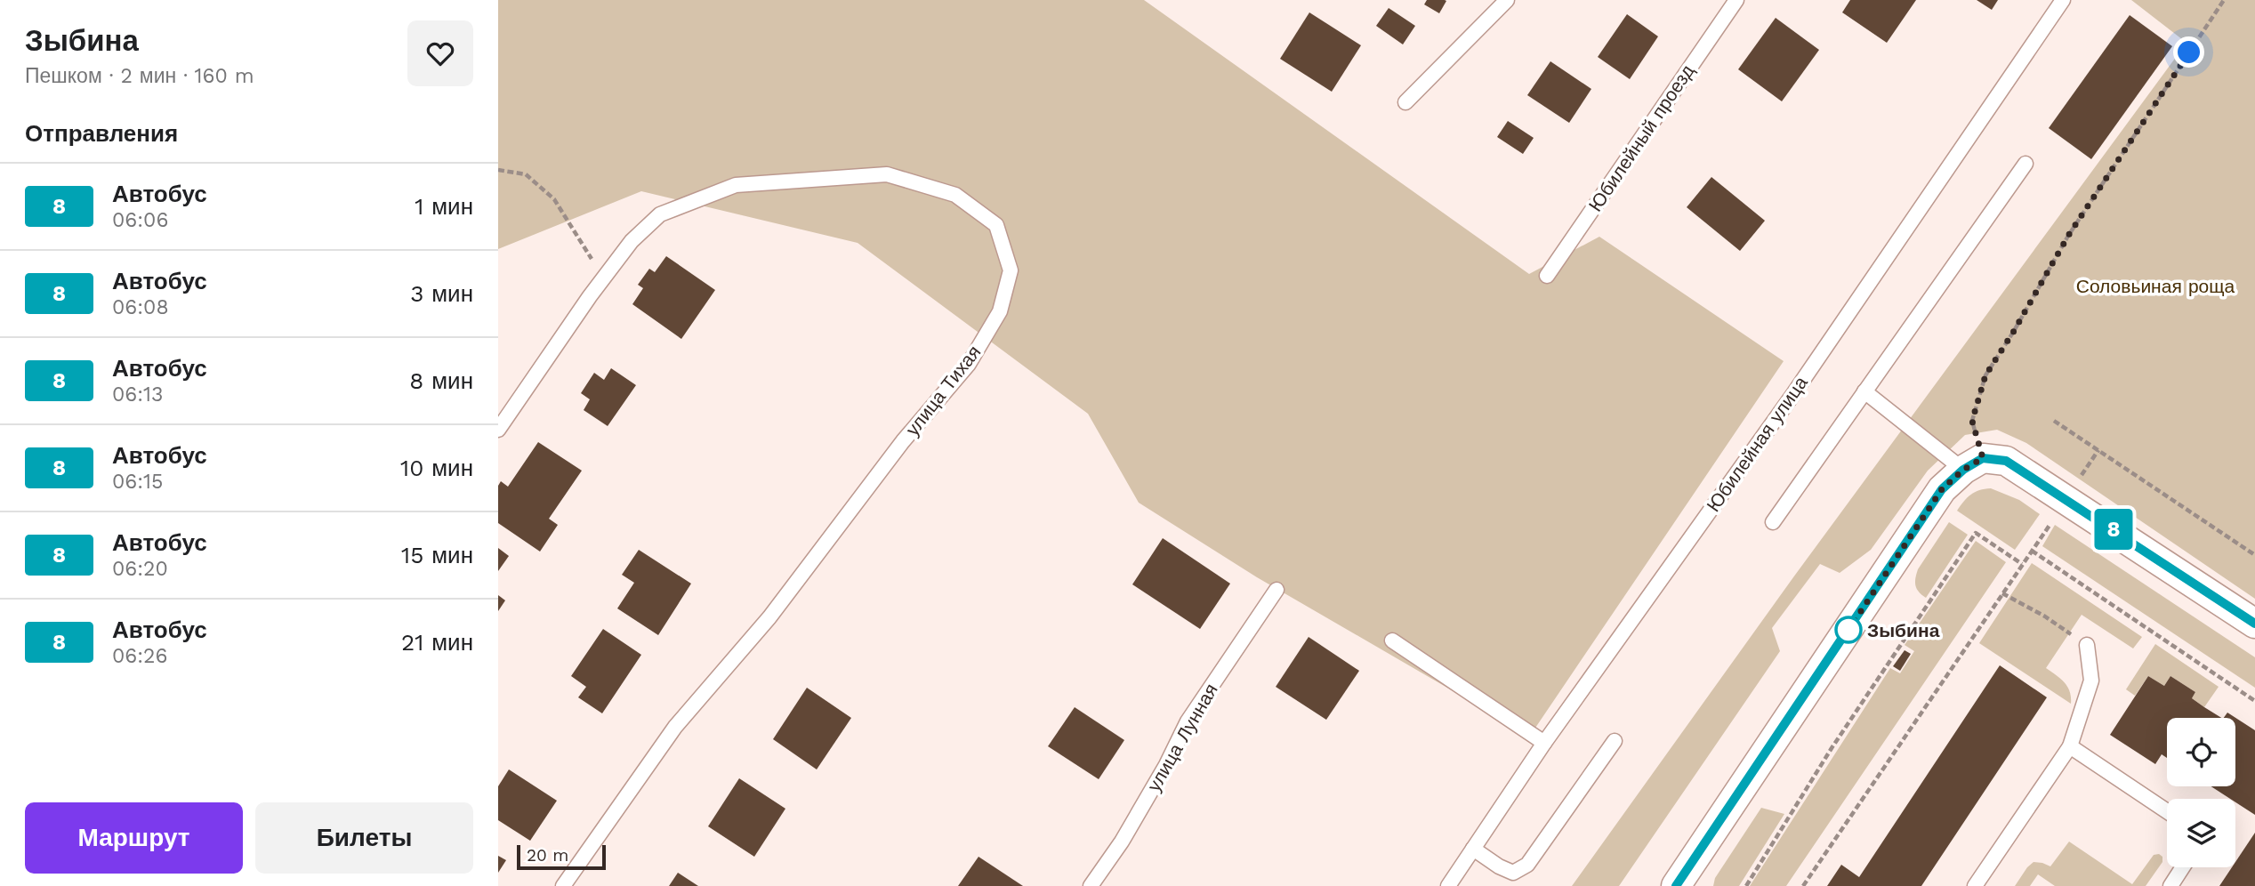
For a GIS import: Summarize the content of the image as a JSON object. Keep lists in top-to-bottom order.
{
  "streets": {
    "lane": [
      "Юбилейный проезд",
      "улица Тихая",
      "Юбилейная улица",
      "улица Лунная"
    ]
  },
  "parks": ["Соловьиная роща"],
  "places": ["Зыбина"],
  "lines": ["bus line 8"],
  "scale_bar": "20 m",
  "page": {
    "heading": [
      ["Зыбина", "Пешком · 2 мин · 160 m"],
      "Отправления"
    ],
    "on_map": "8",
    "list": [
      {
        "mark": "8",
        "name": "Автобус",
        "note": "06:06",
        "value": "1 мин"
      },
      {
        "mark": "8",
        "name": "Автобус",
        "note": "06:08",
        "value": "3 мин"
      },
      {
        "mark": "8",
        "name": "Автобус",
        "note": "06:13",
        "value": "8 мин"
      },
      {
        "mark": "8",
        "name": "Автобус",
        "note": "06:15",
        "value": "10 мин"
      },
      {
        "mark": "8",
        "name": "Автобус",
        "note": "06:20",
        "value": "15 мин"
      },
      {
        "mark": "8",
        "name": "Автобус",
        "note": "06:26",
        "value": "21 мин"
      }
    ],
    "buttons": ["Маршрут", "Билеты"],
    "scale": "20 m"
  }
}
